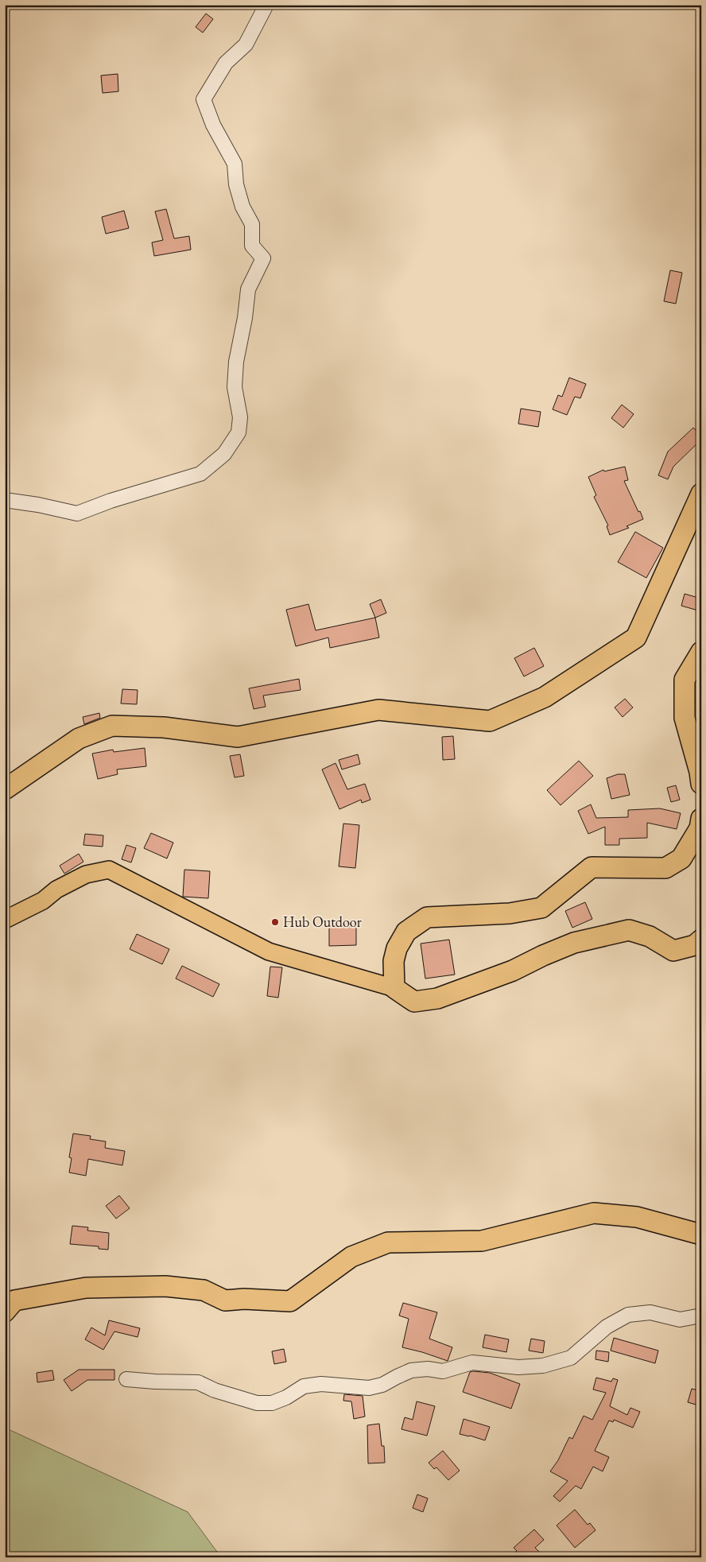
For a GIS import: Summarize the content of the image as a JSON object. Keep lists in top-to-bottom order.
{
  "places": ["Hub Outdoor"]
}
